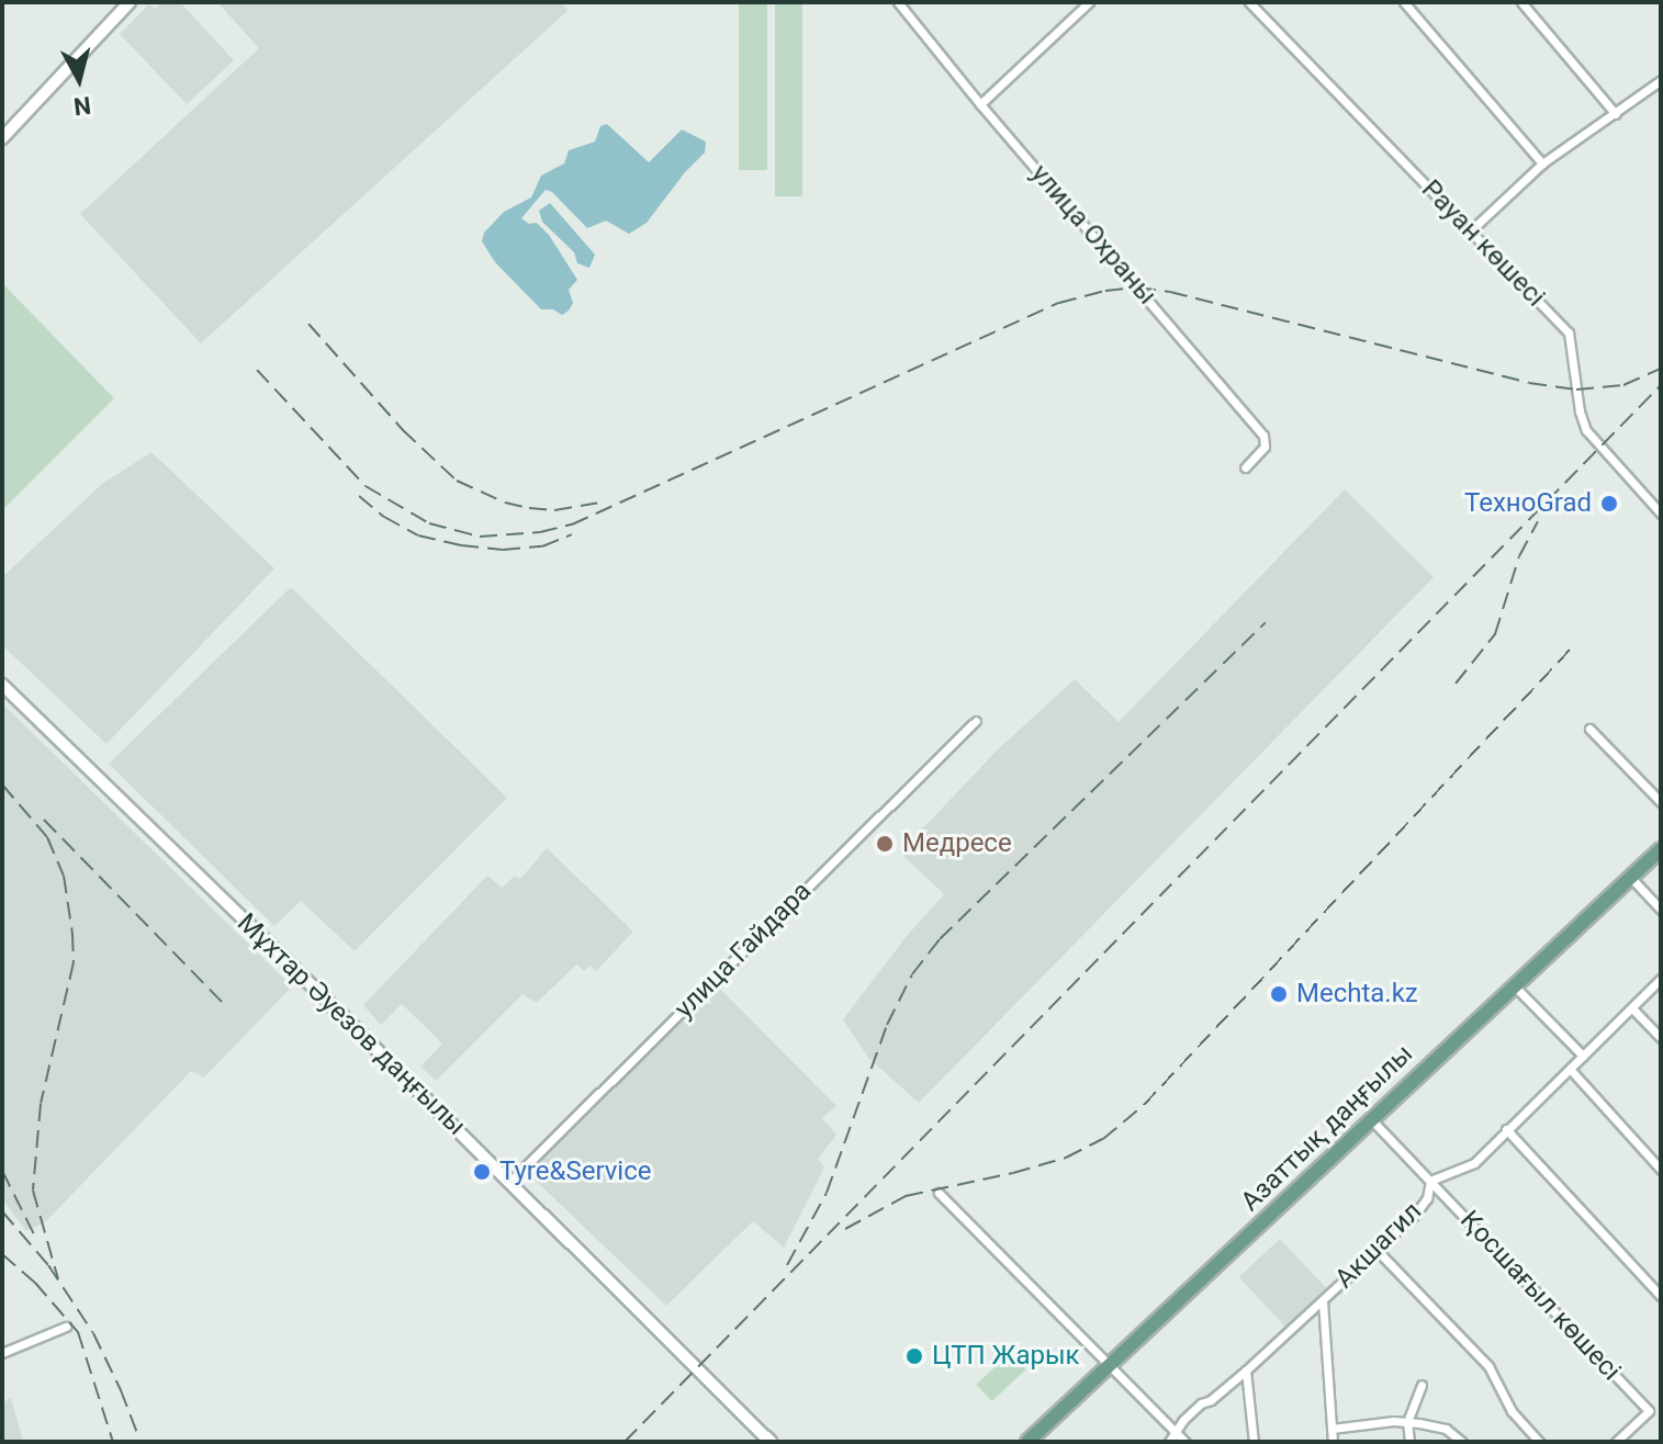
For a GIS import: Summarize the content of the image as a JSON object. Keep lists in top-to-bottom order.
{
  "streets": {
    "main road": ["Мұхтар Әуезов даңғылы", "Азаттық даңғылы"],
    "street": [
      "улица Охраны",
      "Рауан көшесі",
      "улица Гайдара",
      "Акшагил",
      "Қосшағыл көшесі"
    ]
  },
  "crossings": [
    ["улица Гайдара", "Мұхтар Әуезов даңғылы"],
    ["Азаттық даңғылы", "Қосшағыл көшесі"],
    ["Акшагил", "Қосшағыл көшесі"]
  ],
  "places": [
    "ТехноGrad",
    "Медресе",
    "Mechta.kz",
    "Tyre&Service",
    "ЦТП Жарык"
  ],
  "north": "bottom"
}
